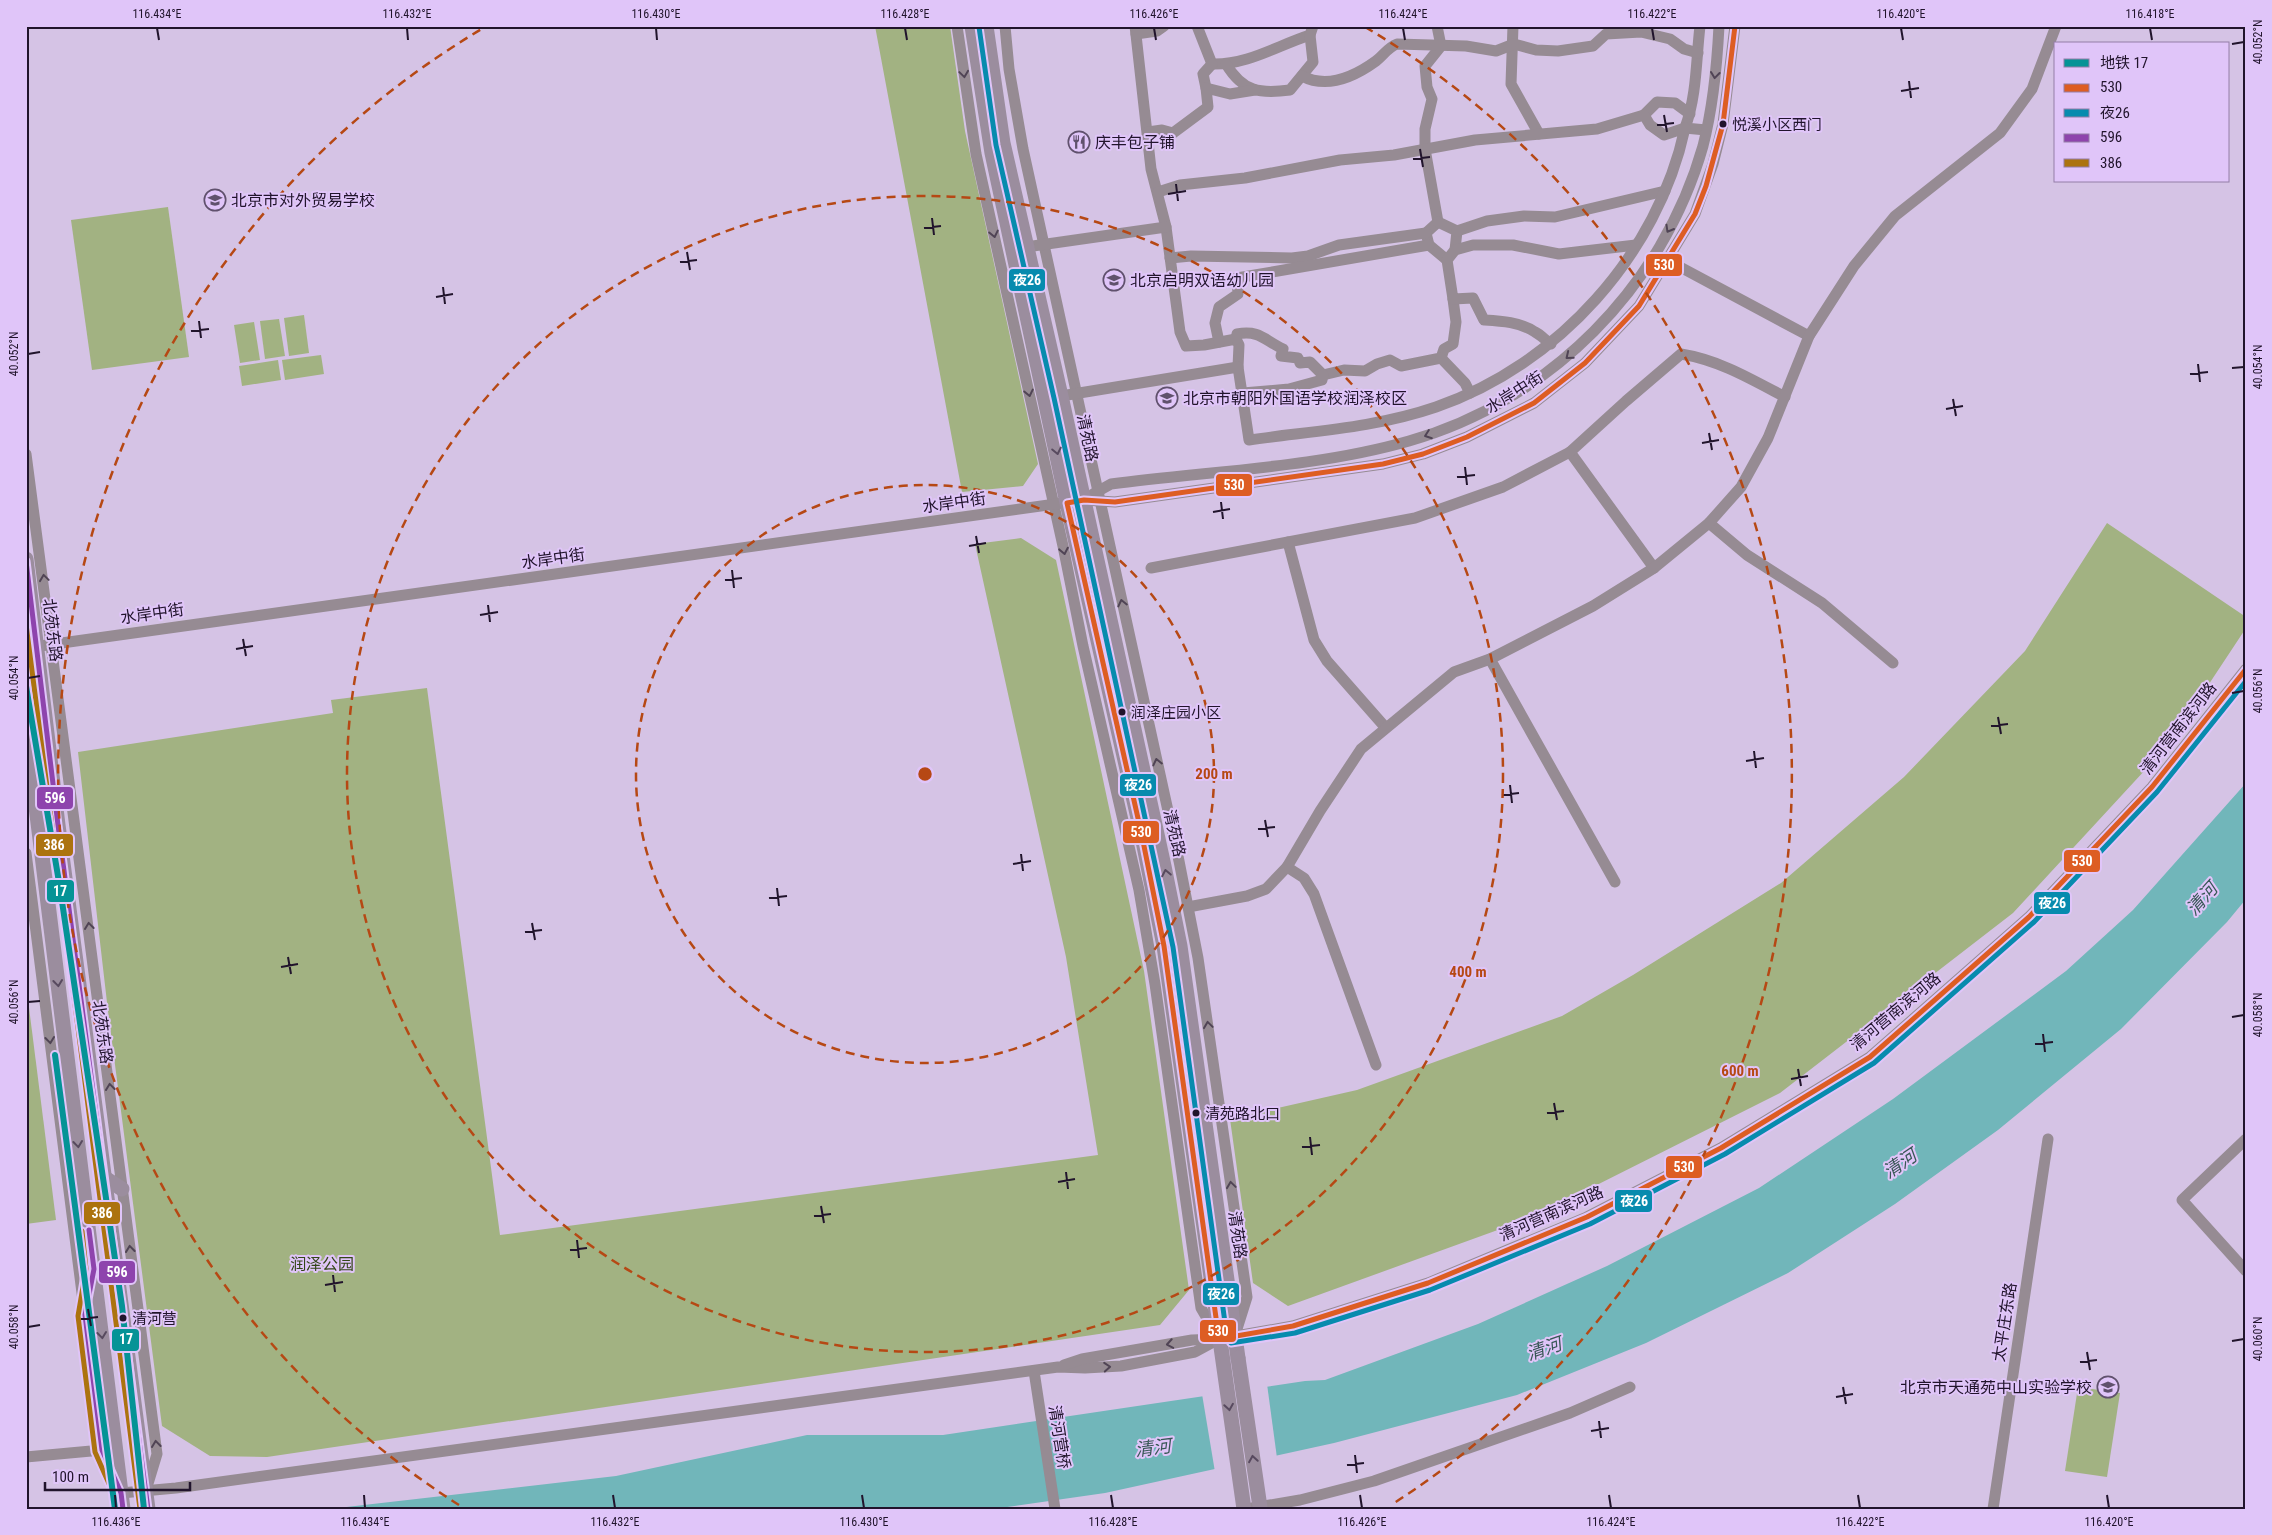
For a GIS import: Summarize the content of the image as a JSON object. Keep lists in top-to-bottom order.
{
  "streets": {
    "main road": ["清苑路", "北苑东路"],
    "street": [
      "水岸中街",
      "清河营南滨河路",
      "太平庄东路",
      "清河营桥"
    ]
  },
  "crossings": [
    ["水岸中街", "清苑路"],
    ["水岸中街", "北苑东路"],
    ["清苑路", "清河营南滨河路"]
  ],
  "water": ["清河"],
  "parks": ["润泽公园"],
  "places": {
    "other": [
      "悦溪小区西门",
      "润泽庄园小区",
      "清苑路北口",
      "清河营"
    ],
    "restaurant": ["庆丰包子铺"],
    "school or university": [
      "北京市对外贸易学校",
      "北京启明双语幼儿园",
      "北京市朝阳外国语学校润泽校区",
      "北京市天通苑中山实验学校"
    ]
  },
  "lines": [
    "transit line 530",
    "transit line 夜26",
    "transit line 596",
    "transit line 386",
    "metro line 17"
  ],
  "legend": [
    "地铁 17",
    "530",
    "夜26",
    "596",
    "386"
  ],
  "scale_bar": "100 m",
  "coordinates": [
    "116.434°E",
    "116.432°E",
    "116.430°E",
    "116.428°E",
    "116.426°E",
    "116.424°E",
    "116.422°E",
    "116.420°E",
    "116.418°E",
    "40.052°N",
    "40.054°N",
    "40.056°N",
    "40.058°N",
    "40.060°N",
    "116.436°E"
  ],
  "rings": ["200 m", "400 m", "600 m"]
}
